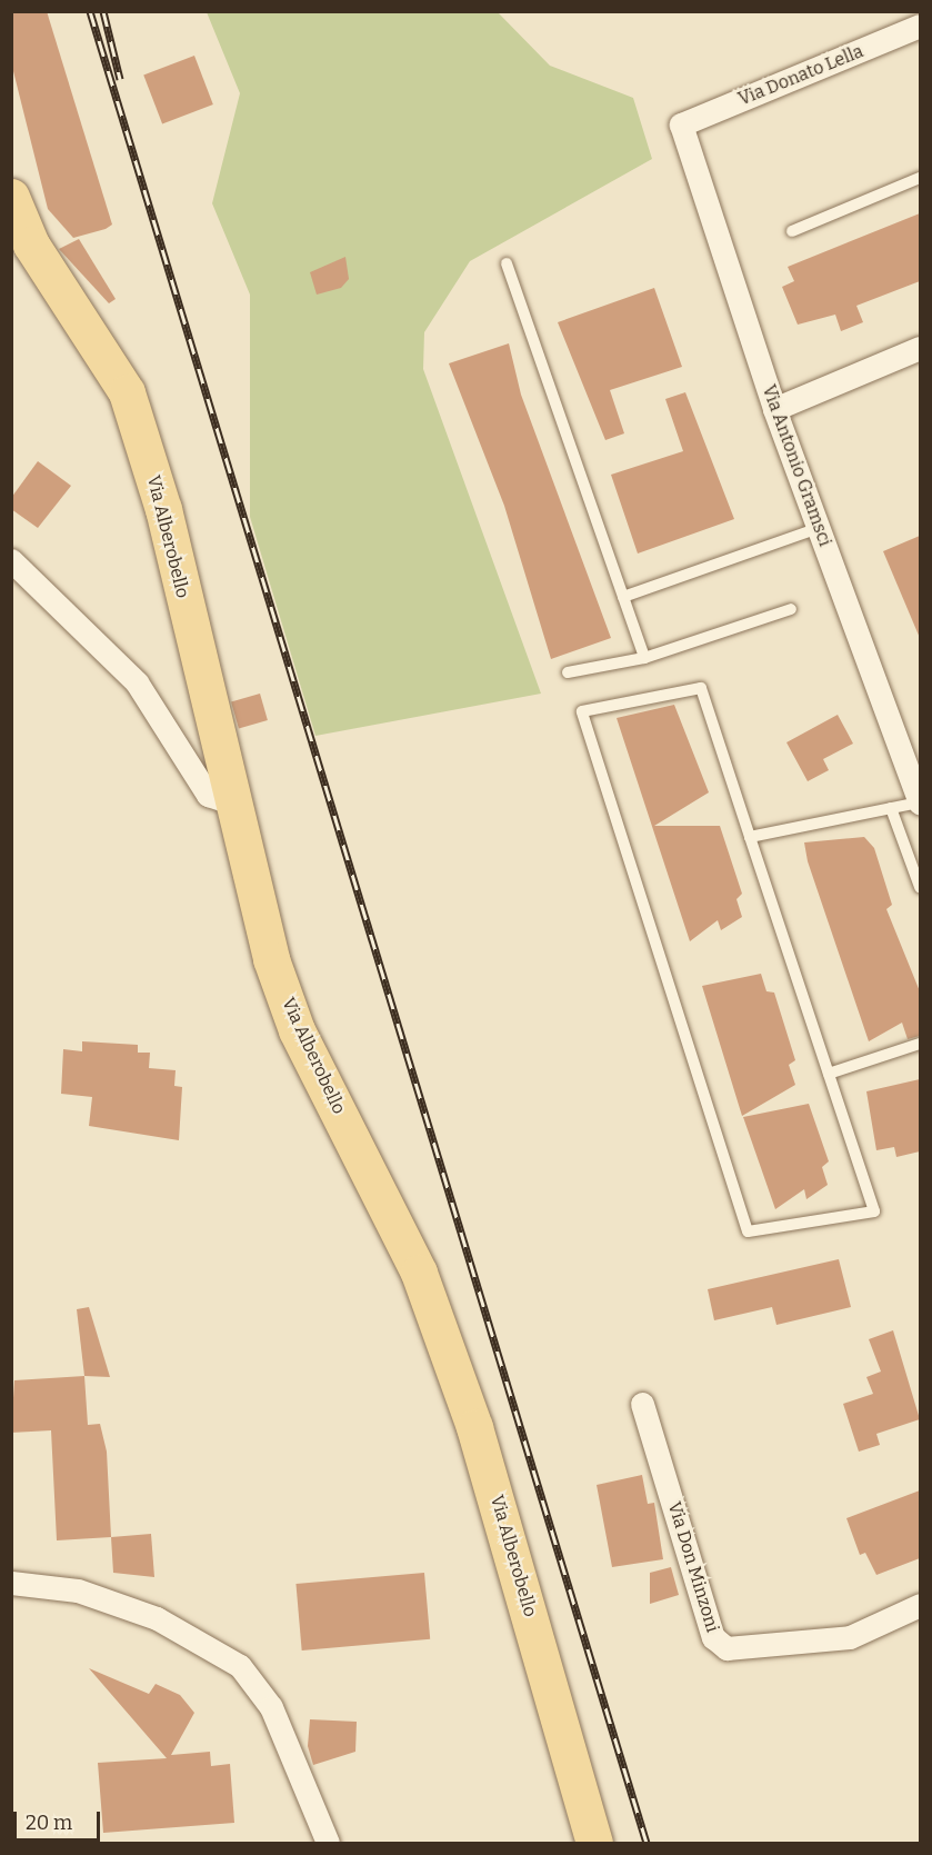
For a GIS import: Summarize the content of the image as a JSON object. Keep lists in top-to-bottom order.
{
  "streets": {
    "main road": ["Via Alberobello"],
    "street": ["Via Donato Lella", "Via Antonio Gramsci", "Via Don Minzoni"]
  },
  "crossings": [
    ["Via Donato Lella", "Via Antonio Gramsci"]
  ],
  "scale_bar": "20 m"
}
